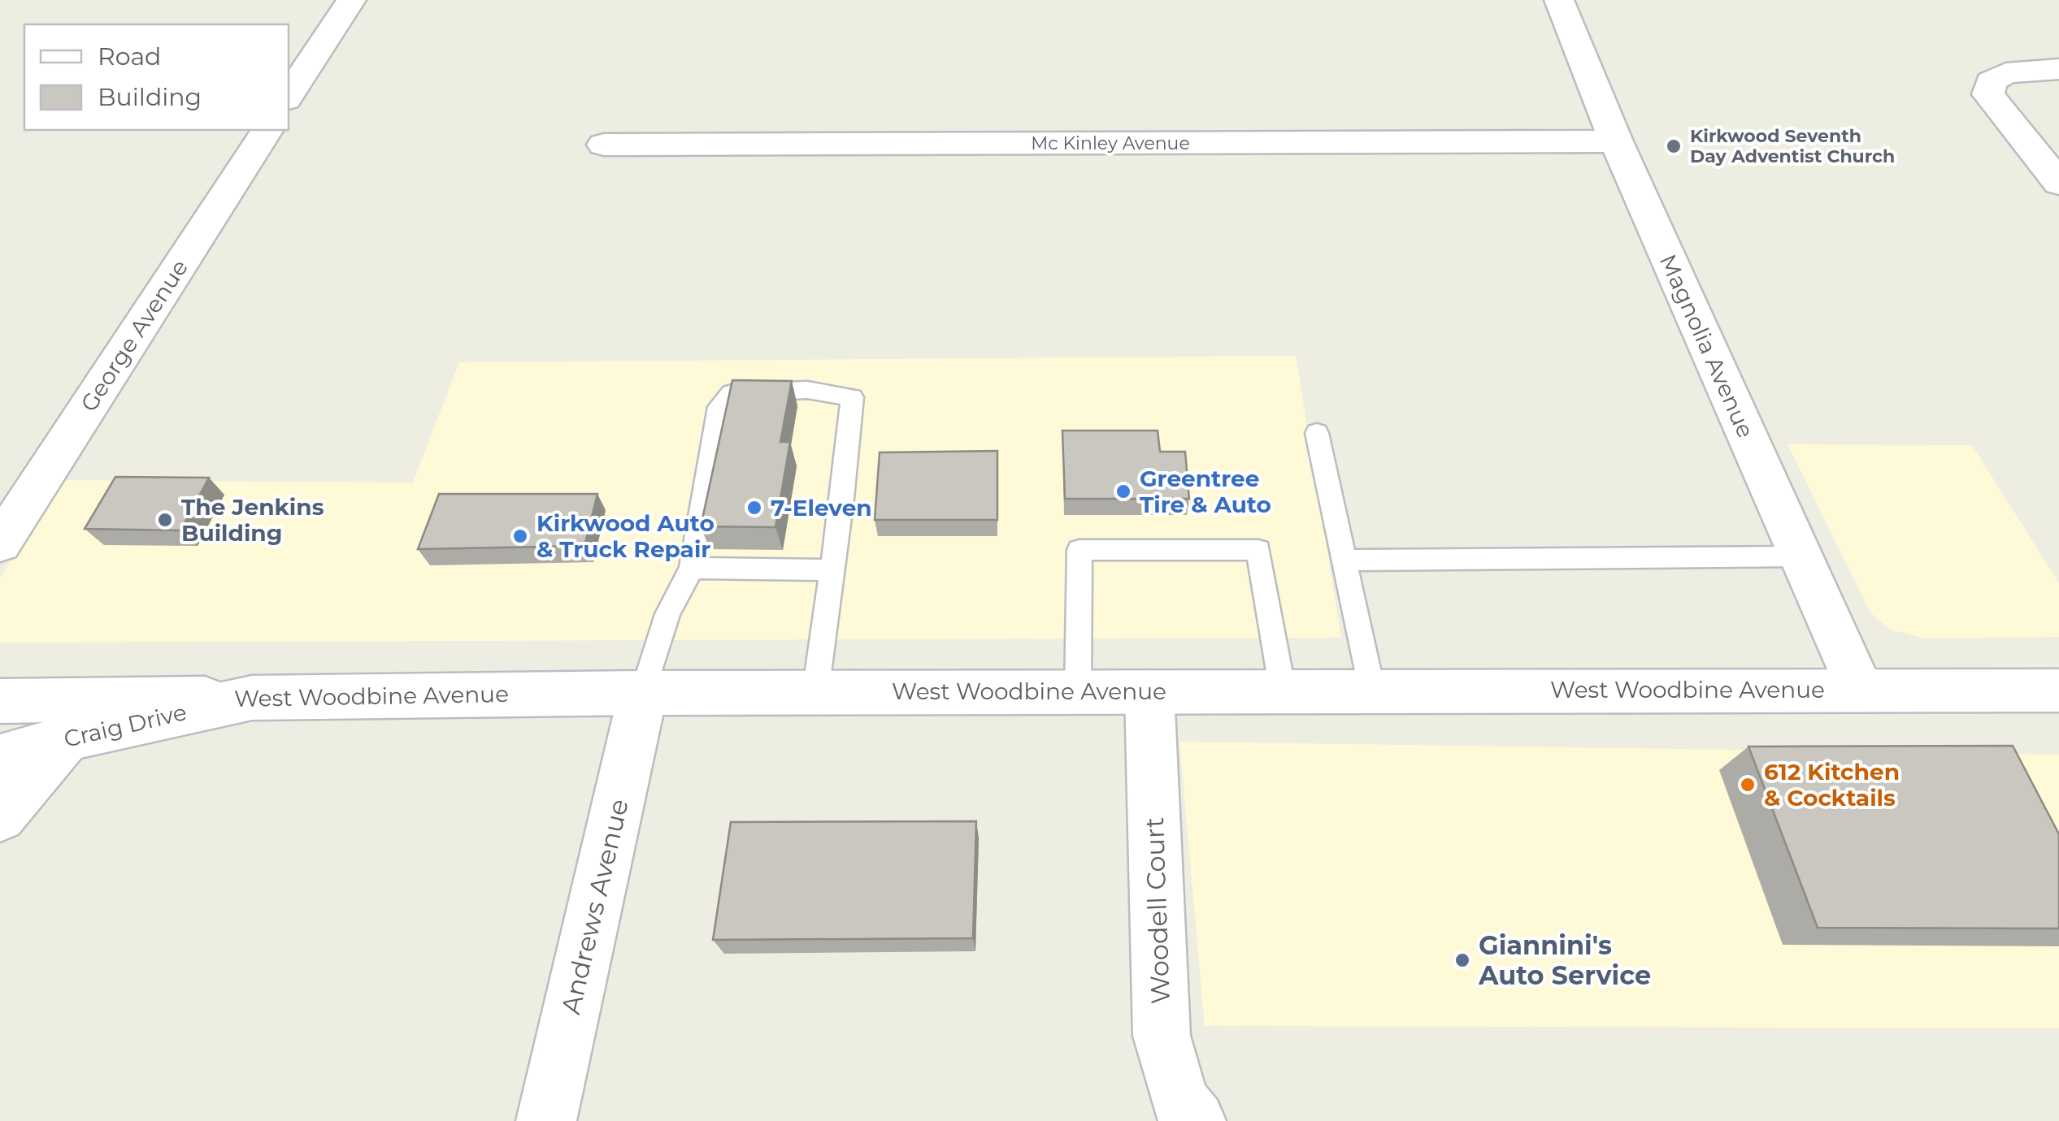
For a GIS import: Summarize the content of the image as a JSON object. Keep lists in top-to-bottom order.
{
  "streets": {
    "street": [
      "Mc Kinley Avenue",
      "George Avenue",
      "Magnolia Avenue",
      "West Woodbine Avenue",
      "Craig Drive",
      "Andrews Avenue",
      "Woodell Court"
    ]
  },
  "crossings": [
    ["Mc Kinley Avenue", "Magnolia Avenue"],
    ["Magnolia Avenue", "West Woodbine Avenue"],
    ["West Woodbine Avenue", "Craig Drive"],
    ["West Woodbine Avenue", "Andrews Avenue"],
    ["West Woodbine Avenue", "Woodell Court"]
  ],
  "places": [
    "Kirkwood Seventh Day Adventist Church",
    "Greentree Tire & Auto",
    "7-Eleven",
    "The Jenkins Building",
    "Kirkwood Auto & Truck Repair",
    "612 Kitchen & Cocktails",
    "Giannini's Auto Service"
  ],
  "legend": ["Road", "Building"]
}
